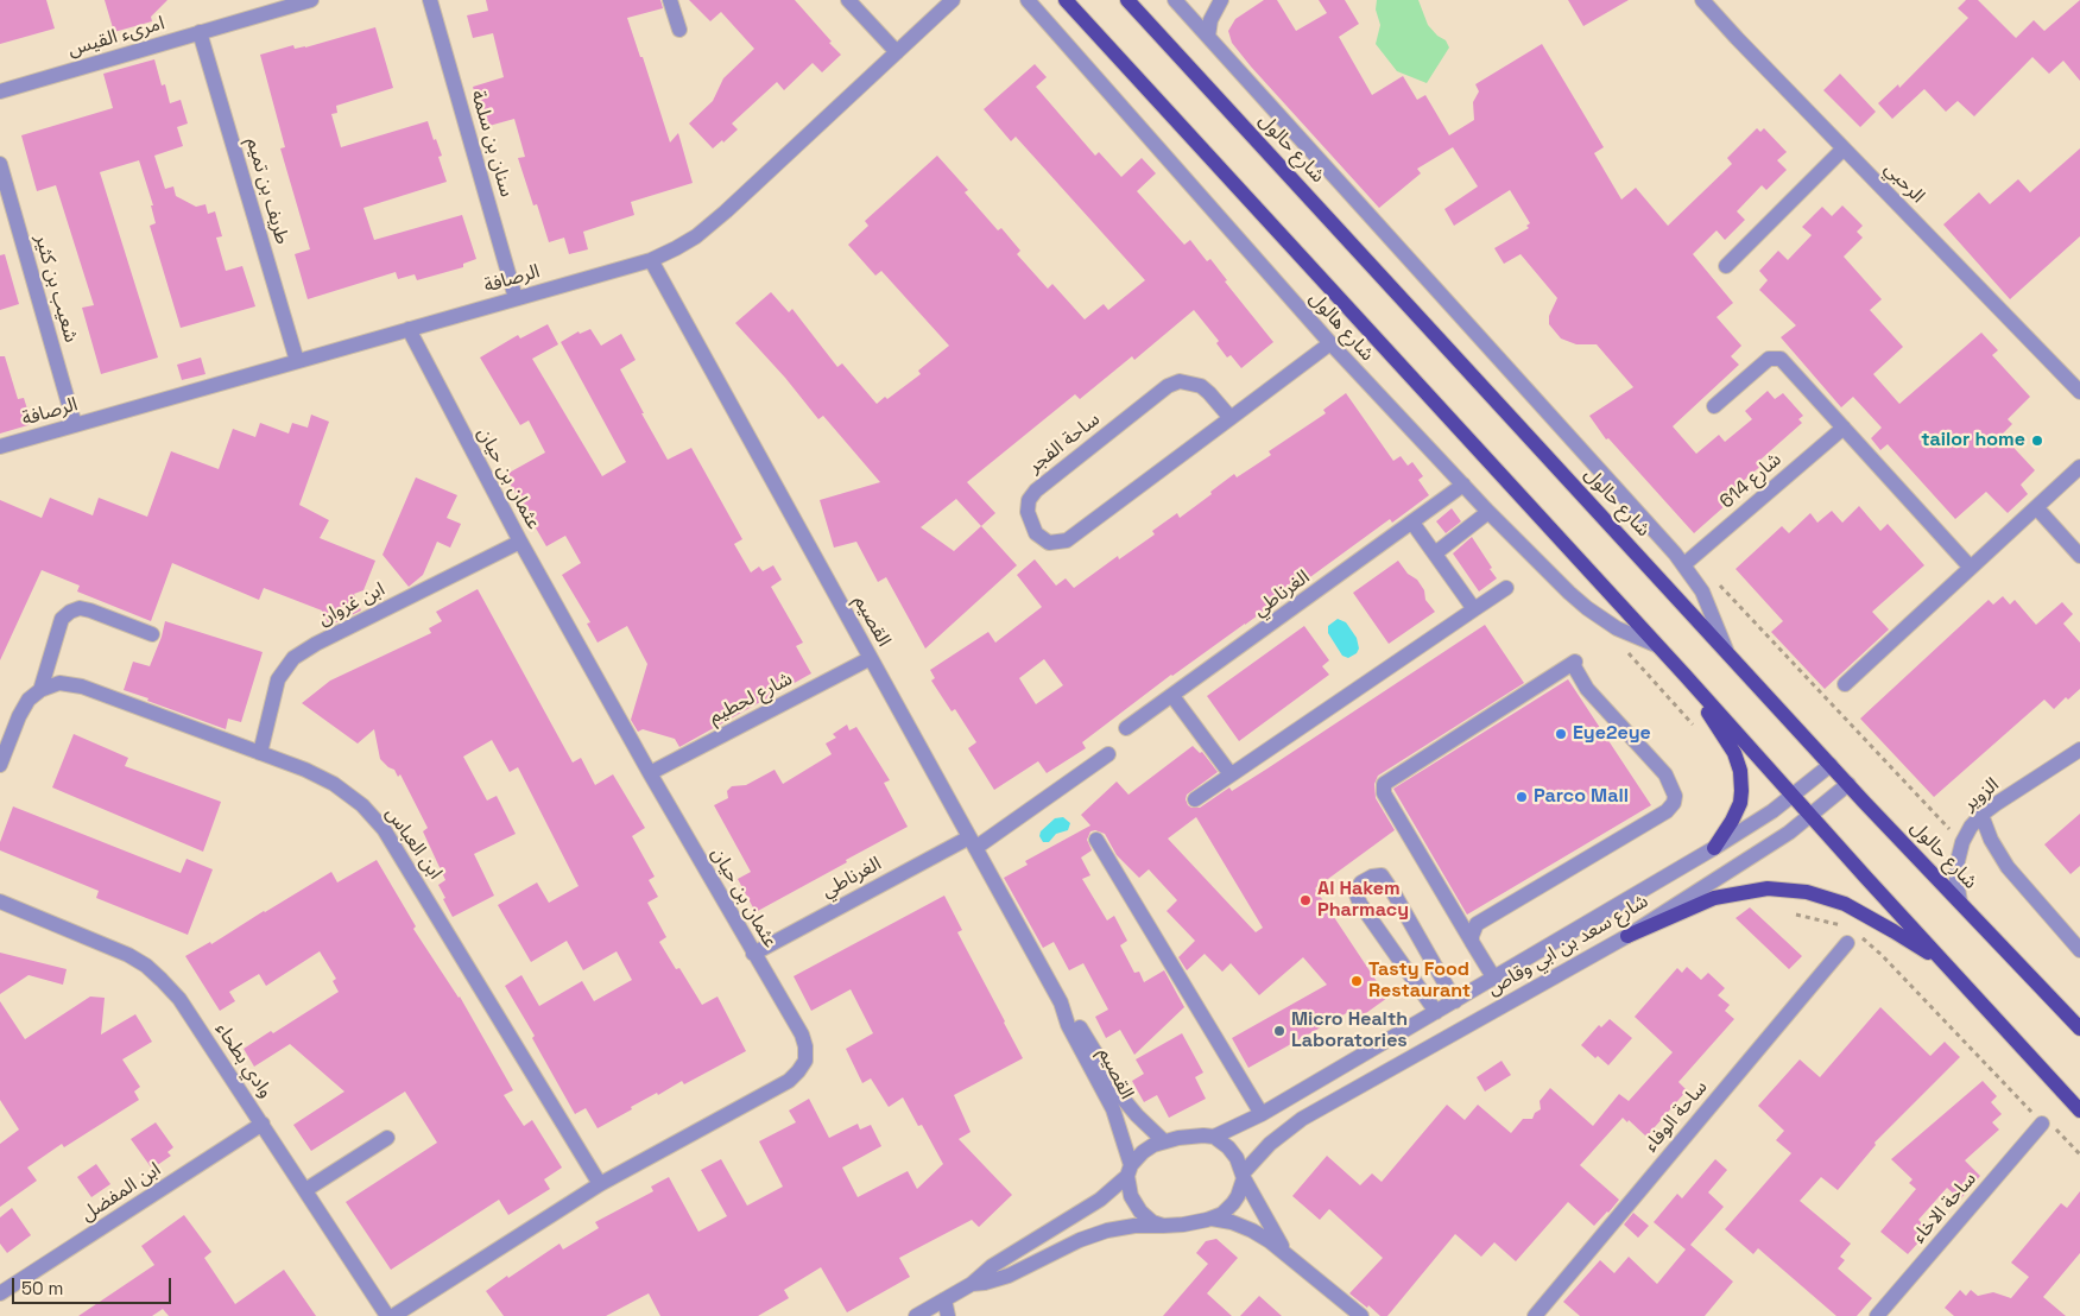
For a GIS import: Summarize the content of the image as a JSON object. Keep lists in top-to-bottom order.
{
  "streets": {
    "main road": ["شارع حالول"],
    "street": [
      "امرىء القيس",
      "سنان بن سلمة",
      "الرحبي",
      "طريف بن تميم",
      "الرصافة",
      "شعيب بن كثير",
      "شارع هالول",
      "ساحة الفجر",
      "عثمان بن حيان",
      "شارع 614",
      "الغرناطي",
      "ابن غزوان",
      "القصيم",
      "شارع لحطيم",
      "الزوير",
      "ابن العباس",
      "شارع سعد بن ابي وقاص",
      "وادي بطحاء",
      "ساحة الوفاء",
      "ابن المفضل",
      "ساحة الاخاء"
    ]
  },
  "crossings": [
    ["امرىء القيس", "طريف بن تميم"],
    ["سنان بن سلمة", "الرصافة"],
    ["شارع حالول", "الزوير"],
    ["شارع حالول", "شارع سعد بن ابي وقاص"],
    ["طريف بن تميم", "الرصافة"],
    ["الرصافة", "شعيب بن كثير"],
    ["الرصافة", "عثمان بن حيان"],
    ["الرصافة", "القصيم"],
    ["شارع هالول", "ساحة الفجر"],
    ["شارع هالول", "الغرناطي"],
    ["عثمان بن حيان", "الغرناطي"],
    ["عثمان بن حيان", "ابن غزوان"],
    ["عثمان بن حيان", "شارع لحطيم"],
    ["عثمان بن حيان", "ابن العباس"],
    ["الغرناطي", "القصيم"],
    ["ابن غزوان", "ابن العباس"],
    ["القصيم", "شارع لحطيم"],
    ["القصيم", "شارع سعد بن ابي وقاص"],
    ["وادي بطحاء", "ابن المفضل"]
  ],
  "places": [
    "tailor home",
    "Eye2eye",
    "Parco Mall",
    "Al Hakem Pharmacy",
    "Tasty Food Restaurant",
    "Micro Health Laboratories"
  ],
  "scale_bar": "50 m"
}
